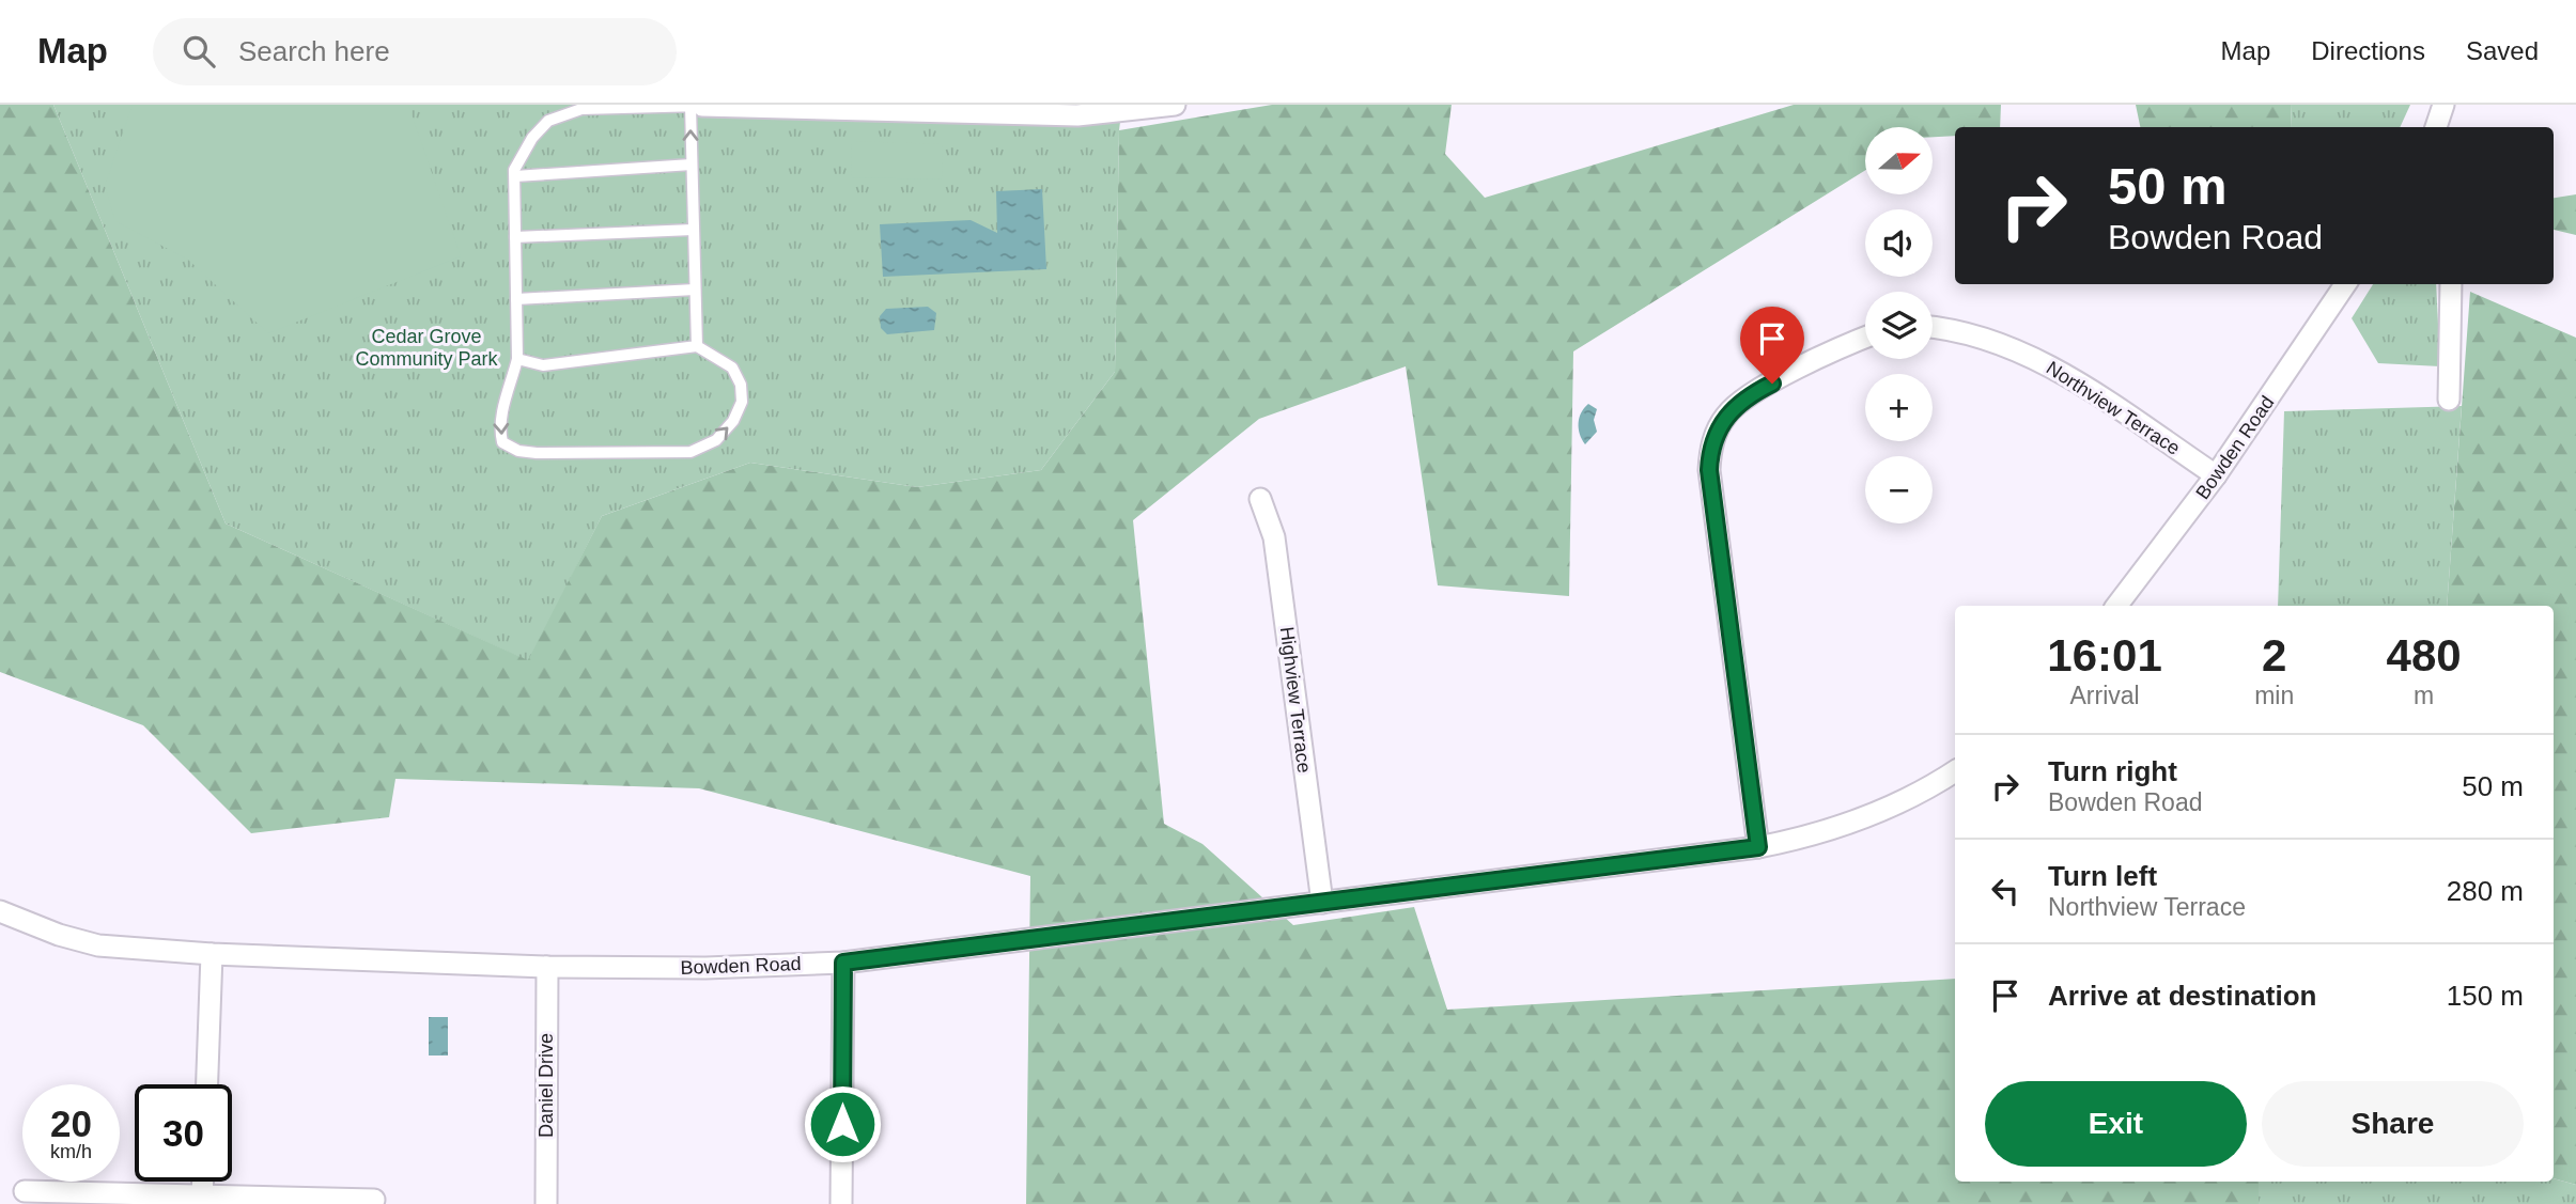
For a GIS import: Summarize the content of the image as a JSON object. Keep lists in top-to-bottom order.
{
  "streets": {
    "street": [
      "Northview Terrace",
      "Bowden Road",
      "Highview Terrace",
      "Daniel Drive"
    ]
  },
  "crossings": [
    ["Northview Terrace", "Bowden Road"],
    ["Bowden Road", "Highview Terrace"],
    ["Bowden Road", "Daniel Drive"]
  ],
  "parks": ["Cedar Grove Community Park"],
  "north": "right",
  "page": {
    "header": "Map",
    "search": "Search here",
    "nav": ["Map", "Directions", "Saved"],
    "map_buttons": ["+", "−"],
    "turn": ["50 m", "Bowden Road"],
    "eta": [
      "16:01",
      "Arrival",
      "2",
      "min",
      "480",
      "m"
    ],
    "list": [
      {
        "name": "Turn right",
        "note": "Bowden Road",
        "value": "50 m"
      },
      {
        "name": "Turn left",
        "note": "Northview Terrace",
        "value": "280 m"
      },
      {
        "name": "Arrive at destination",
        "value": "150 m"
      }
    ],
    "buttons": ["Exit", "Share"],
    "speed": "20 km/h",
    "limit": "30"
  }
}
